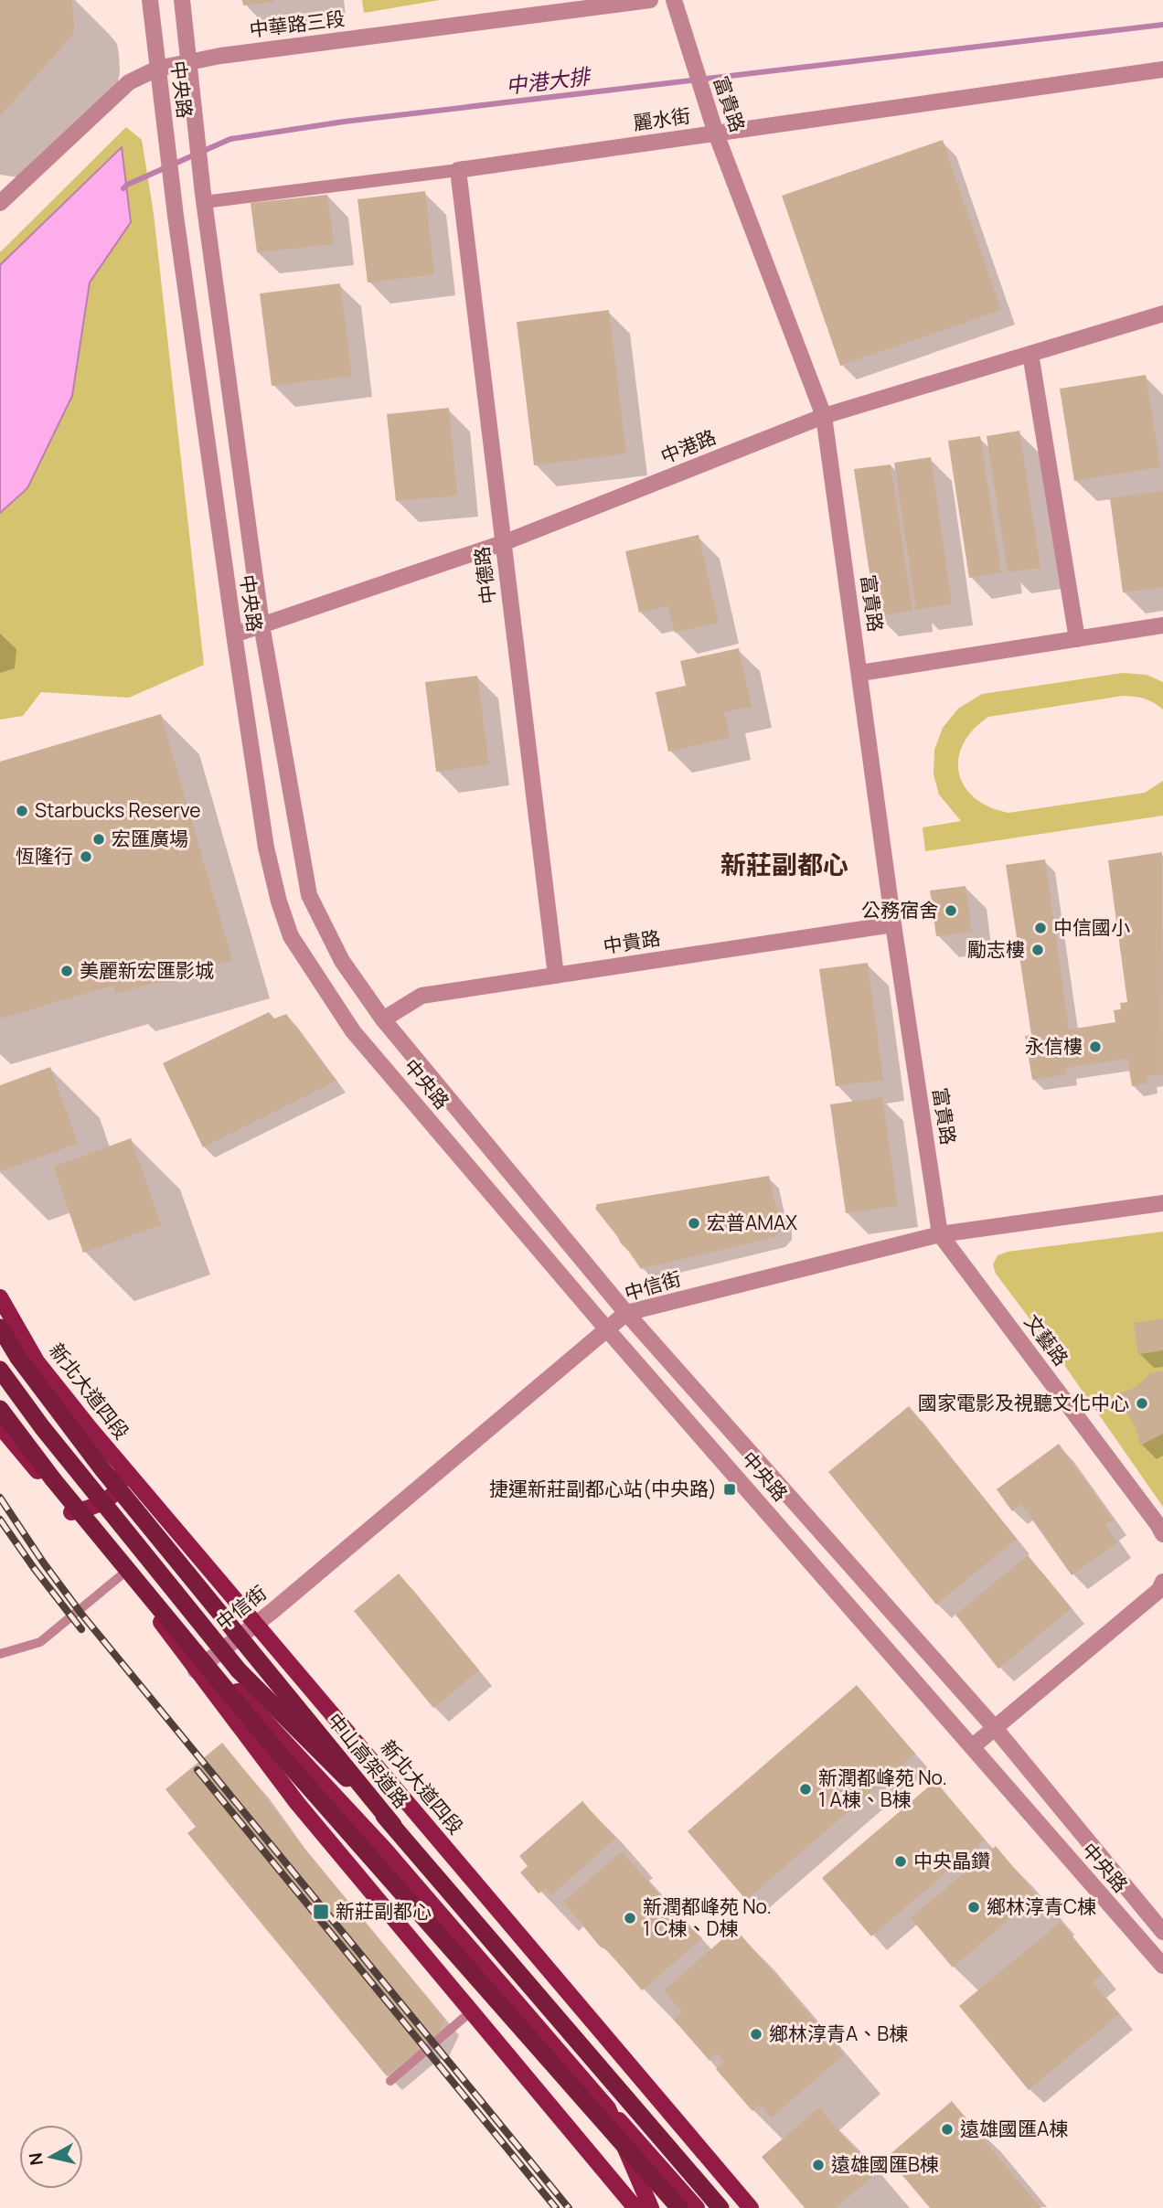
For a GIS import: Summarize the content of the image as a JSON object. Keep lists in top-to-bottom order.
{
  "streets": {
    "highway": ["中山高架道路"],
    "main road": ["新北大道四段"],
    "street": [
      "中華路三段",
      "中央路",
      "富貴路",
      "麗水街",
      "中港路",
      "中德路",
      "中貴路",
      "中信街",
      "文藝路"
    ]
  },
  "crossings": [
    ["中華路三段", "中央路"],
    ["中央路", "麗水街"],
    ["中央路", "中港路"],
    ["中央路", "中貴路"],
    ["中央路", "中信街"],
    ["富貴路", "麗水街"],
    ["富貴路", "中港路"],
    ["富貴路", "中貴路"],
    ["富貴路", "中信街"],
    ["富貴路", "文藝路"],
    ["麗水街", "中德路"],
    ["中港路", "中德路"],
    ["中德路", "中貴路"],
    ["中信街", "文藝路"],
    ["中信街", "新北大道四段"]
  ],
  "districts": ["新莊副都心"],
  "water": ["中港大排"],
  "places": {
    "other": [
      "Starbucks Reserve",
      "宏匯廣場",
      "恆隆行",
      "公務宿舍",
      "中信國小",
      "勵志樓",
      "美麗新宏匯影城",
      "永信樓",
      "宏普AMAX",
      "國家電影及視聽文化中心",
      "新潤都峰苑 No. 1 A棟、B棟",
      "中央晶鑽",
      "鄉林淳青C棟",
      "新潤都峰苑 No. 1 C棟、D棟",
      "鄉林淳青A、B棟",
      "遠雄國匯A棟",
      "遠雄國匯B棟"
    ],
    "transit": ["捷運新莊副都心站(中央路)", "新莊副都心"]
  },
  "north": "left"
}
